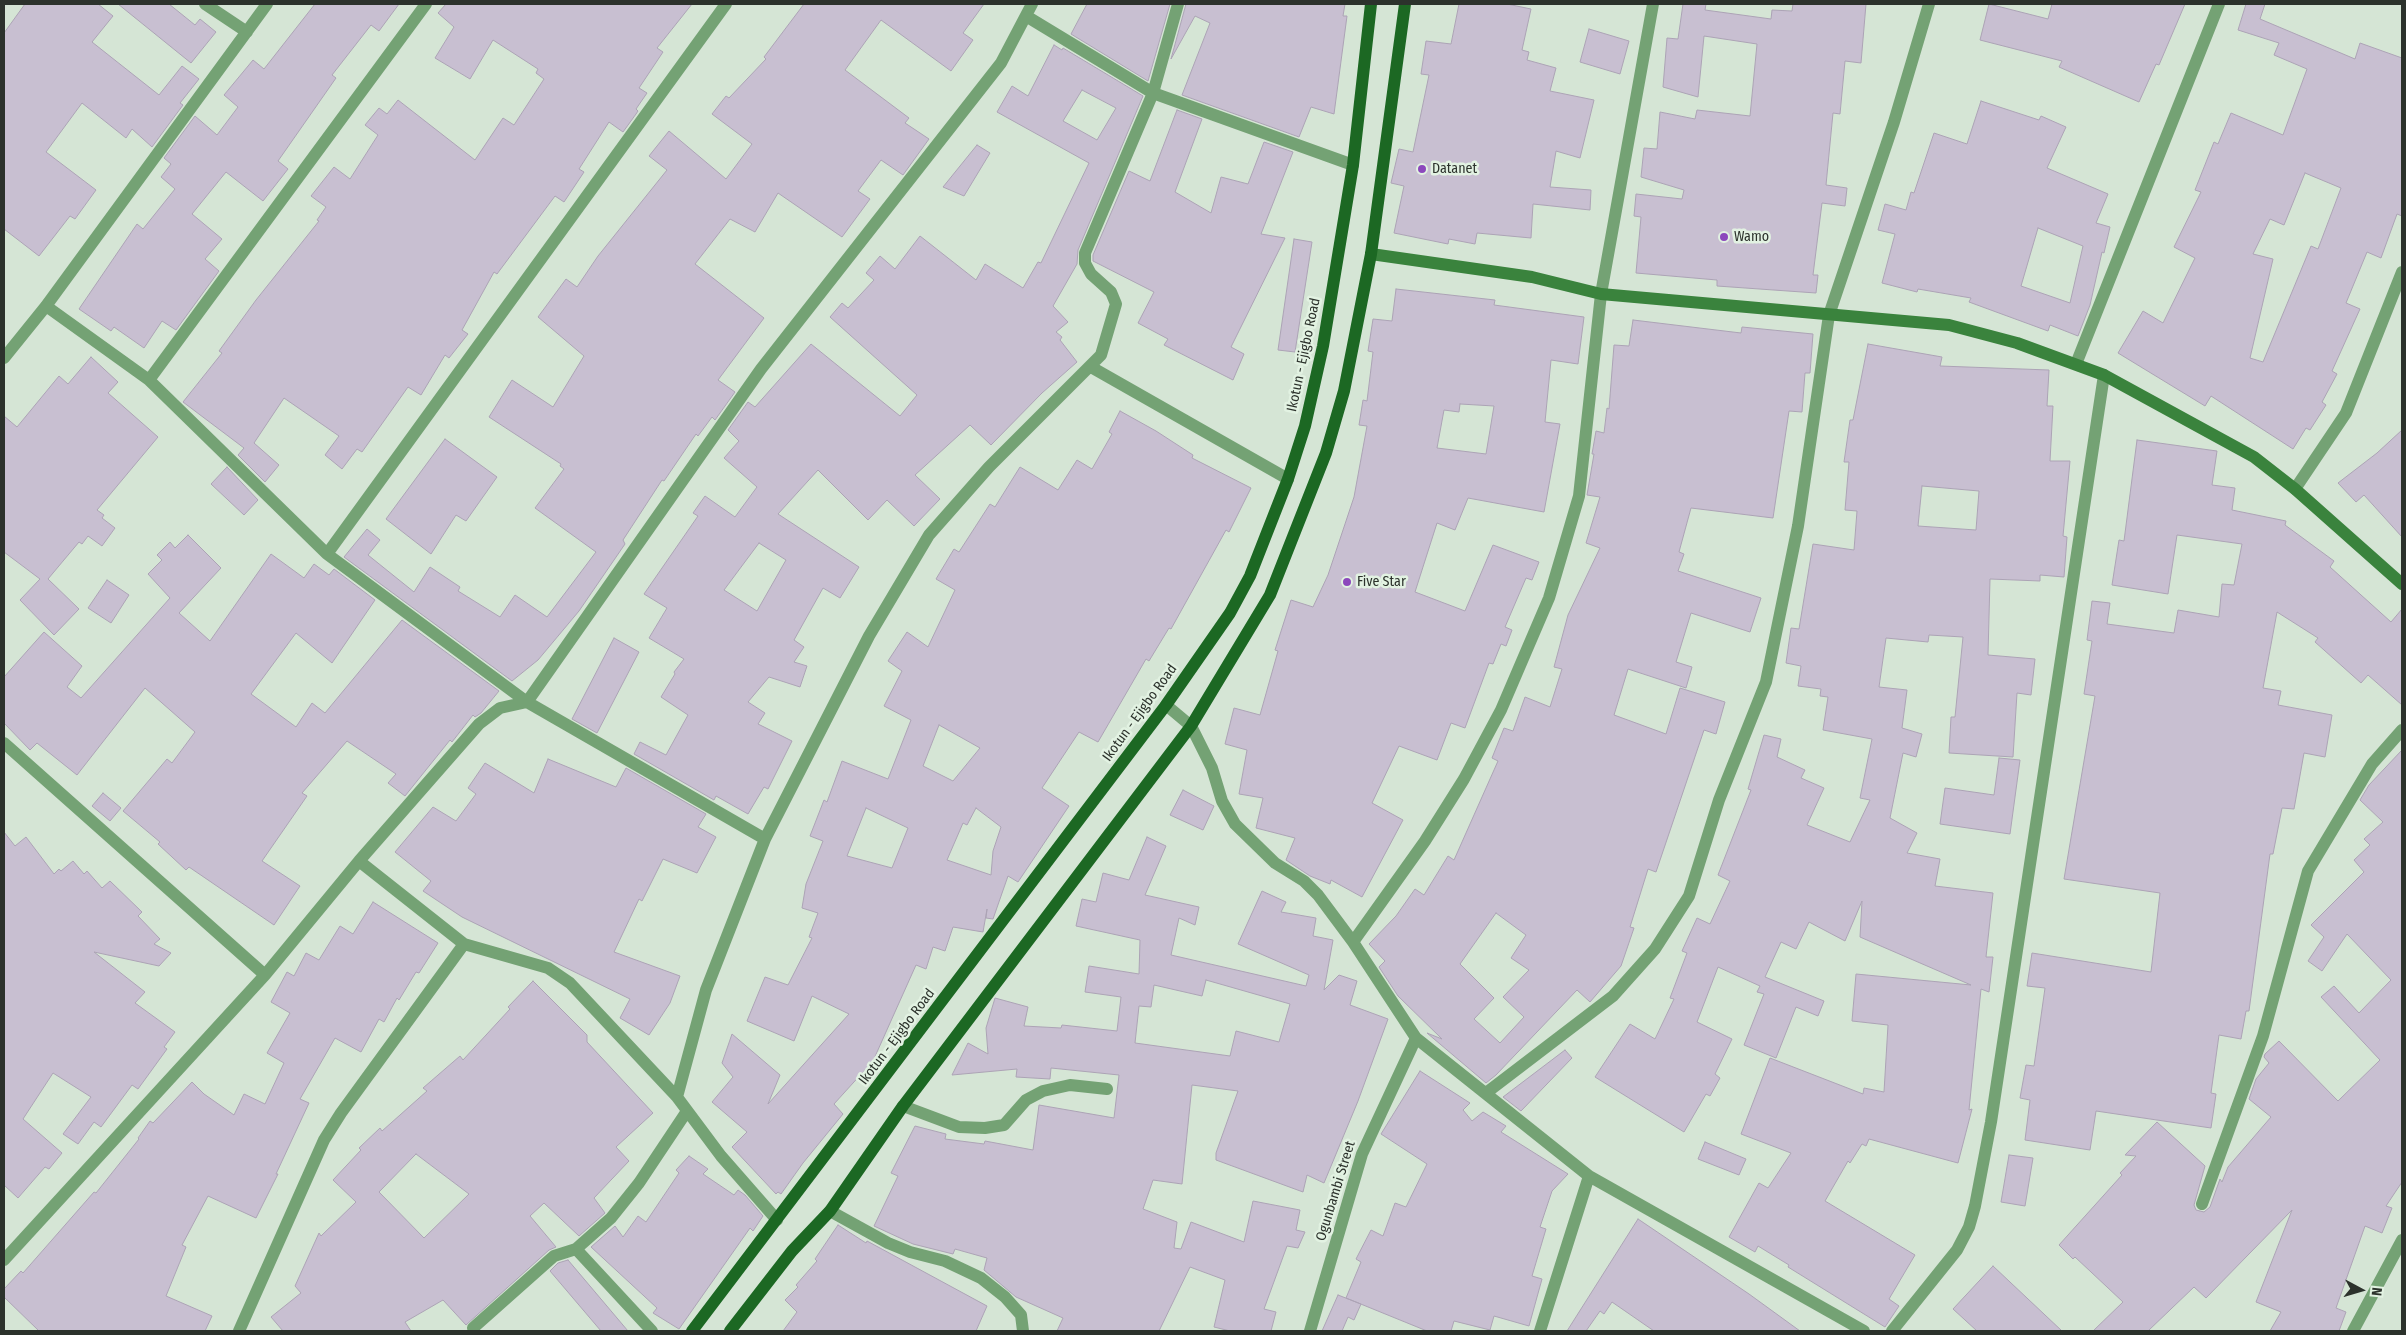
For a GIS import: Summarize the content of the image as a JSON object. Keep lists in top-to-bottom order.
{
  "streets": {
    "main road": ["Ikotun - Ejigbo Road"],
    "street": ["Ogunbambi Street"]
  },
  "places": ["Datanet", "Wamo", "Five Star"],
  "north": "right"
}
